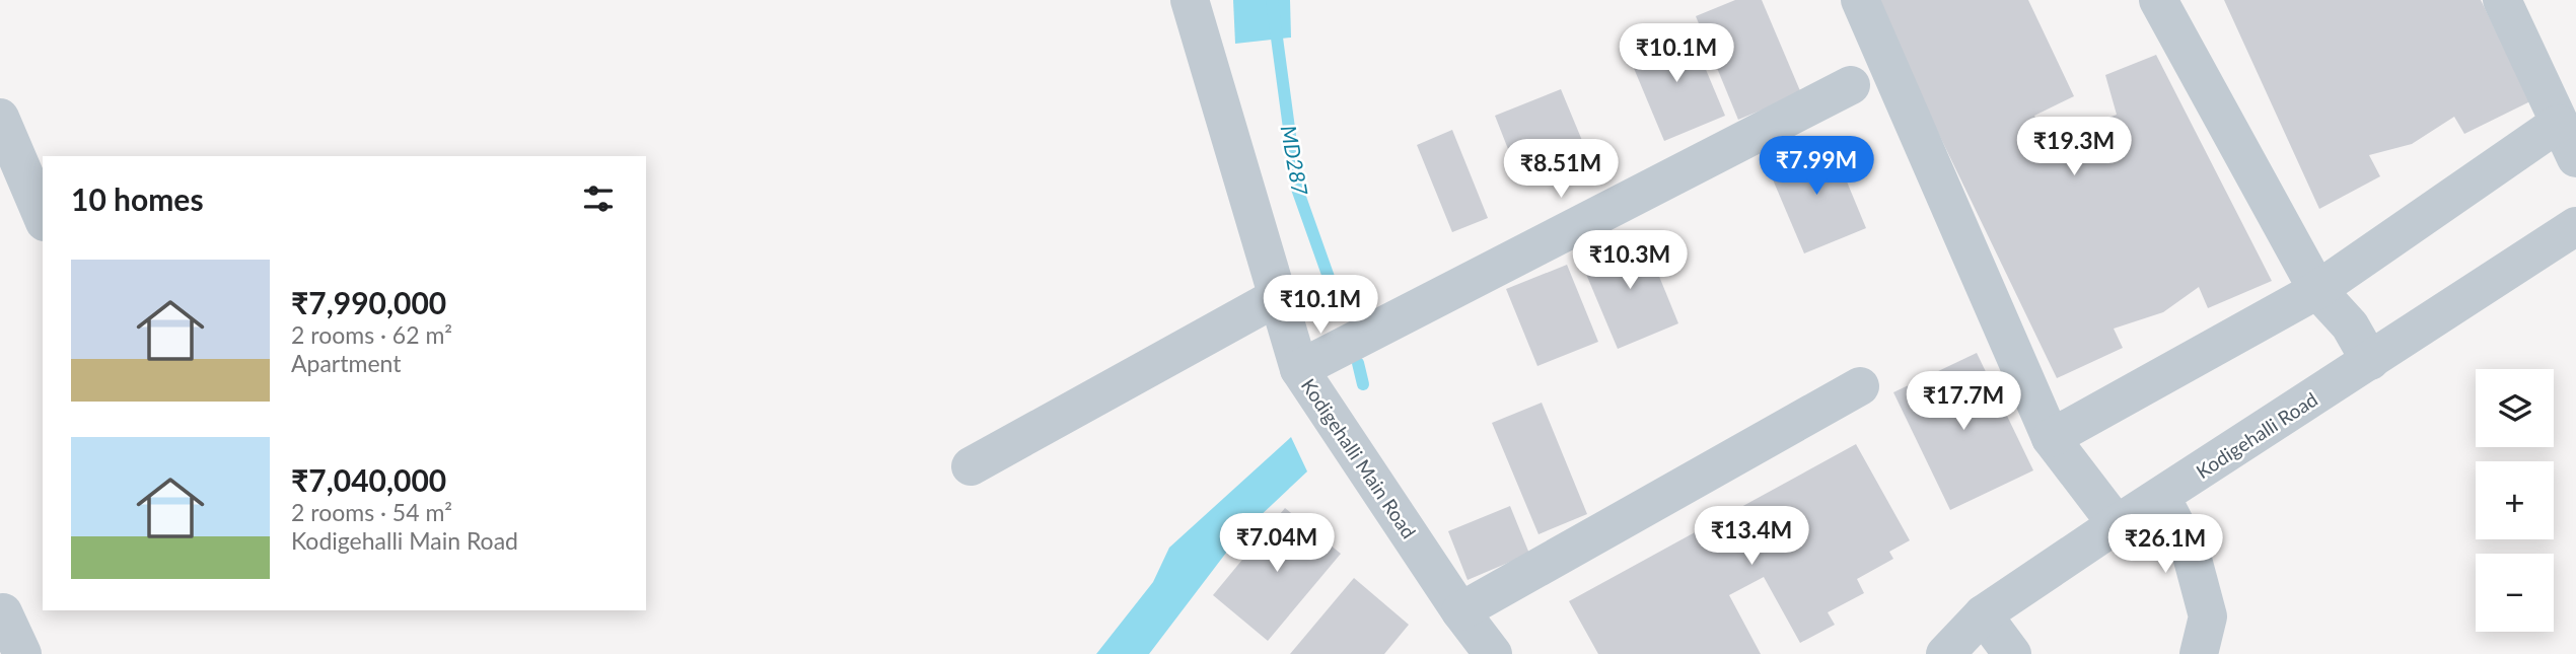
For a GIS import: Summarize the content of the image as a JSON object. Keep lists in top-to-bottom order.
{
  "streets": {
    "street": ["Kodigehalli Road", "Kodigehalli Main Road"]
  },
  "water": ["MD287"],
  "page": {
    "price": [
      "₹10.1M",
      "₹19.3M",
      "₹7.99M",
      "₹8.51M",
      "₹10.3M",
      "₹10.1M",
      "₹17.7M",
      "₹13.4M",
      "₹7.04M",
      "₹26.1M"
    ],
    "heading": "10 homes",
    "list": [
      {
        "name": "₹7,990,000",
        "note": "2 rooms · 62 m² · Apartment"
      },
      {
        "name": "₹7,040,000",
        "note": "2 rooms · 54 m² · Kodigehalli Main Road"
      }
    ],
    "map_buttons": ["+", "−"]
  }
}
